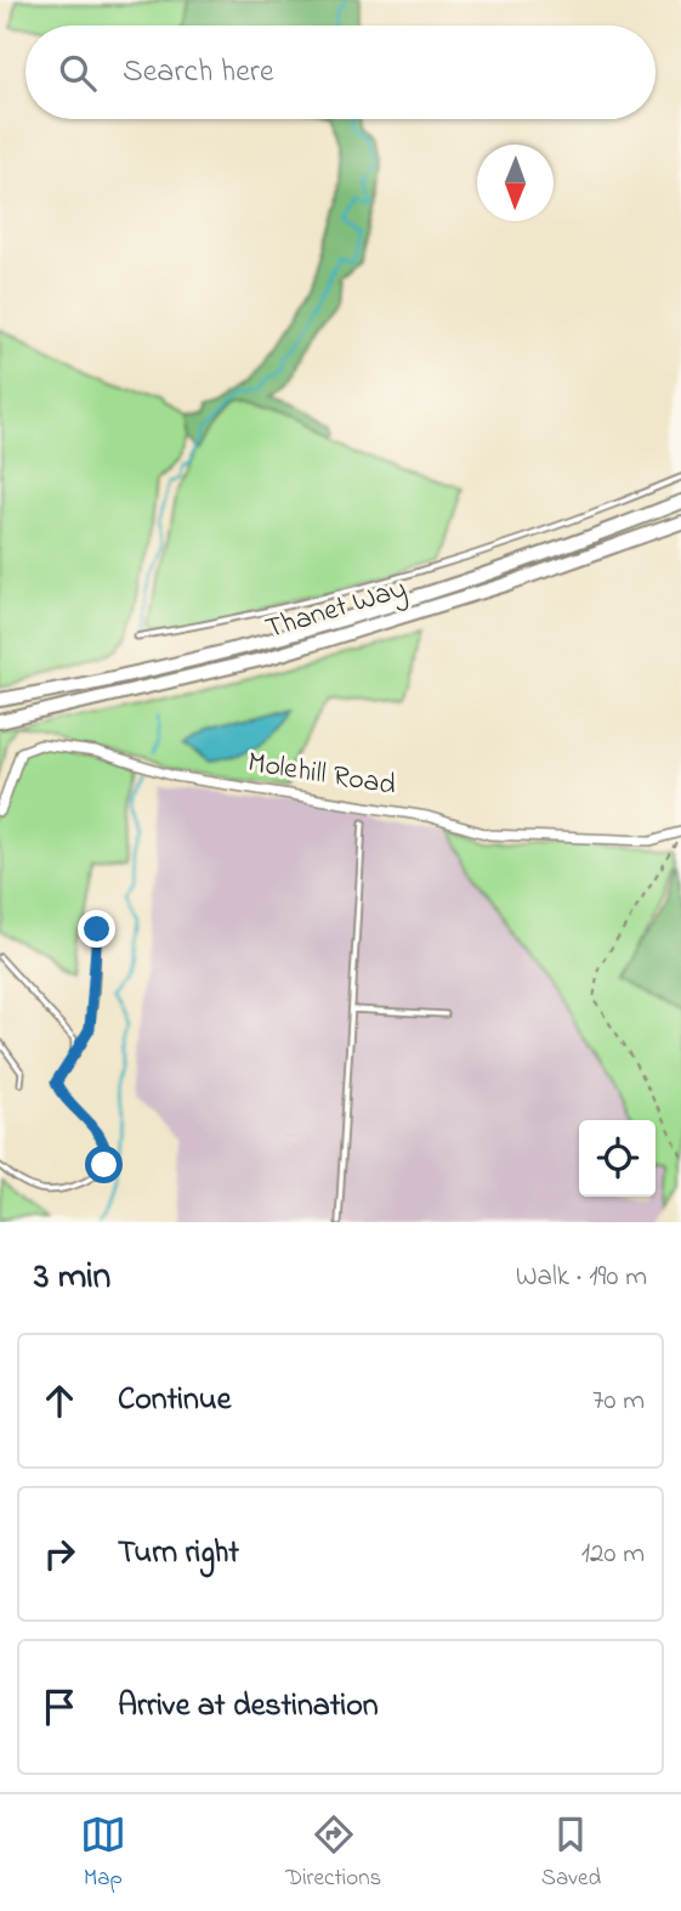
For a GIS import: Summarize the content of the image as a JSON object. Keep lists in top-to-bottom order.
{
  "streets": {
    "highway": ["Thanet Way"],
    "street": ["Molehill Road"]
  },
  "north": "bottom",
  "page": {
    "search": "Search here",
    "heading": ["3 min", "Walk · 190 m"],
    "list": [
      ["Continue", "70 m"],
      ["Turn right", "120 m"],
      "Arrive at destination"
    ],
    "nav": ["Map", "Directions", "Saved"]
  }
}
